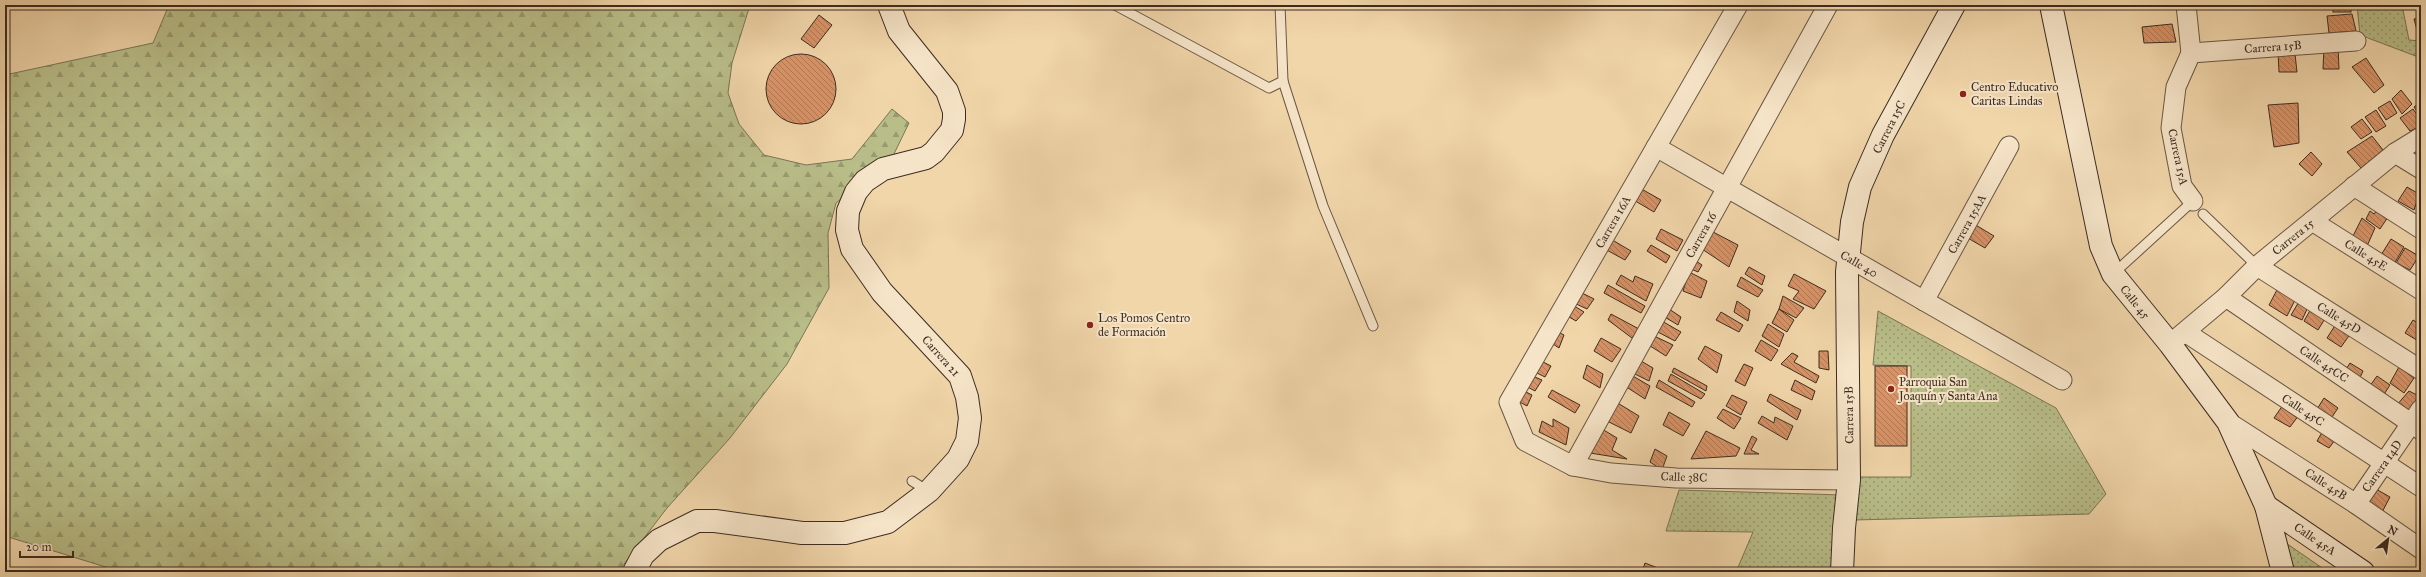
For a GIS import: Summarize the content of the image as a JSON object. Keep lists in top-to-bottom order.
{
  "streets": {
    "street": [
      "Carrera 15B",
      "Carrera 15C",
      "Carrera 15A",
      "Carrera 16A",
      "Carrera 15AA",
      "Carrera 16",
      "Carrera 15",
      "Calle 45E",
      "Calle 40",
      "Calle 45",
      "Calle 45D",
      "Carrera 21",
      "Calle 45CC",
      "Calle 45C",
      "Carrera 14D",
      "Calle 38C",
      "Calle 45B",
      "Calle 45A"
    ]
  },
  "crossings": [
    ["Carrera 15B", "Carrera 15C"],
    ["Carrera 15B", "Carrera 15A"],
    ["Carrera 15B", "Calle 40"],
    ["Carrera 15B", "Calle 38C"],
    ["Carrera 15C", "Calle 40"],
    ["Carrera 15A", "Calle 45"],
    ["Carrera 16A", "Calle 40"],
    ["Carrera 16A", "Calle 38C"],
    ["Carrera 15AA", "Calle 40"],
    ["Carrera 16", "Calle 40"],
    ["Carrera 16", "Calle 38C"],
    ["Carrera 15", "Calle 45E"],
    ["Carrera 15", "Calle 45"],
    ["Carrera 15", "Calle 45D"],
    ["Carrera 15", "Calle 45CC"],
    ["Carrera 15", "Calle 45C"],
    ["Calle 45", "Calle 45C"],
    ["Calle 45", "Calle 45B"],
    ["Calle 45", "Calle 45A"],
    ["Calle 45CC", "Carrera 14D"],
    ["Calle 45C", "Carrera 14D"],
    ["Carrera 14D", "Calle 45B"]
  ],
  "places": ["Centro Educativo Caritas Lindas", "Los Pomos Centro de Formación", "Parroquia San Joaquín y Santa Ana"],
  "scale_bar": "20 m",
  "north": "top right"
}
